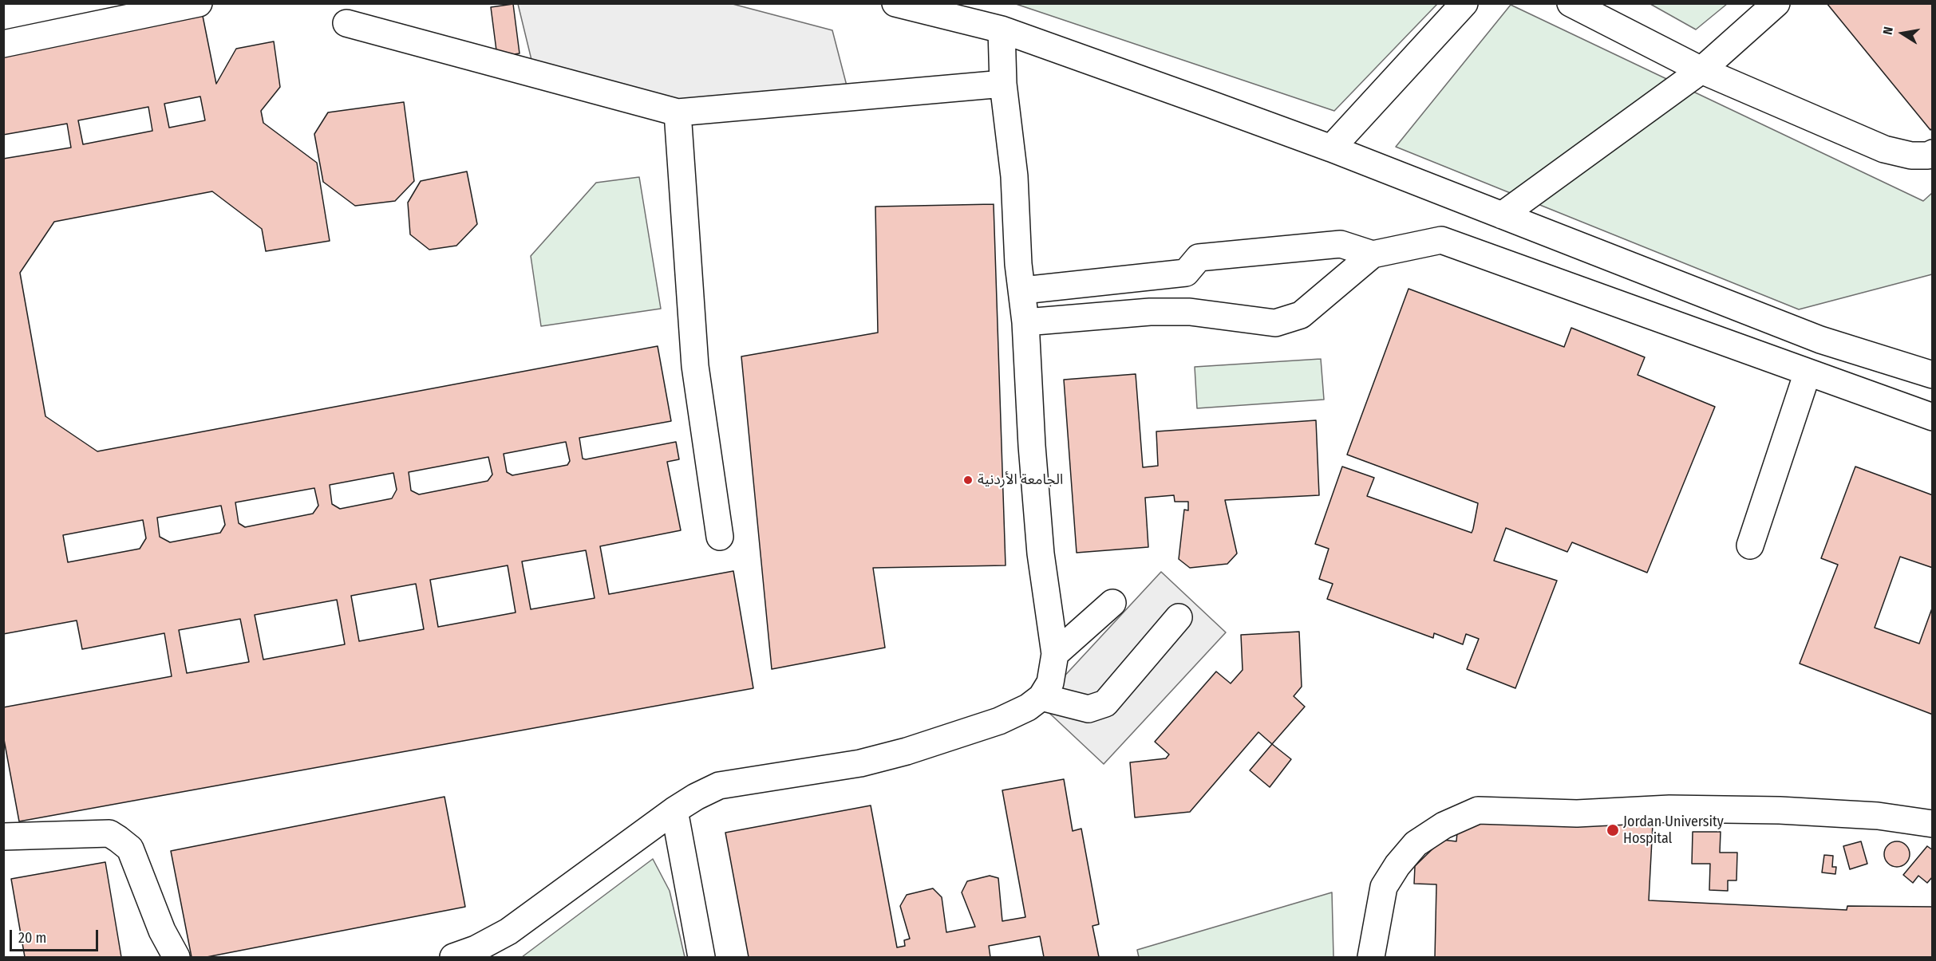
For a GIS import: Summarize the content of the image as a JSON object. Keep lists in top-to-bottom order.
{
  "places": ["الجامعة الأردنية", "Jordan University Hospital"],
  "scale_bar": "20 m",
  "north": "left"
}
